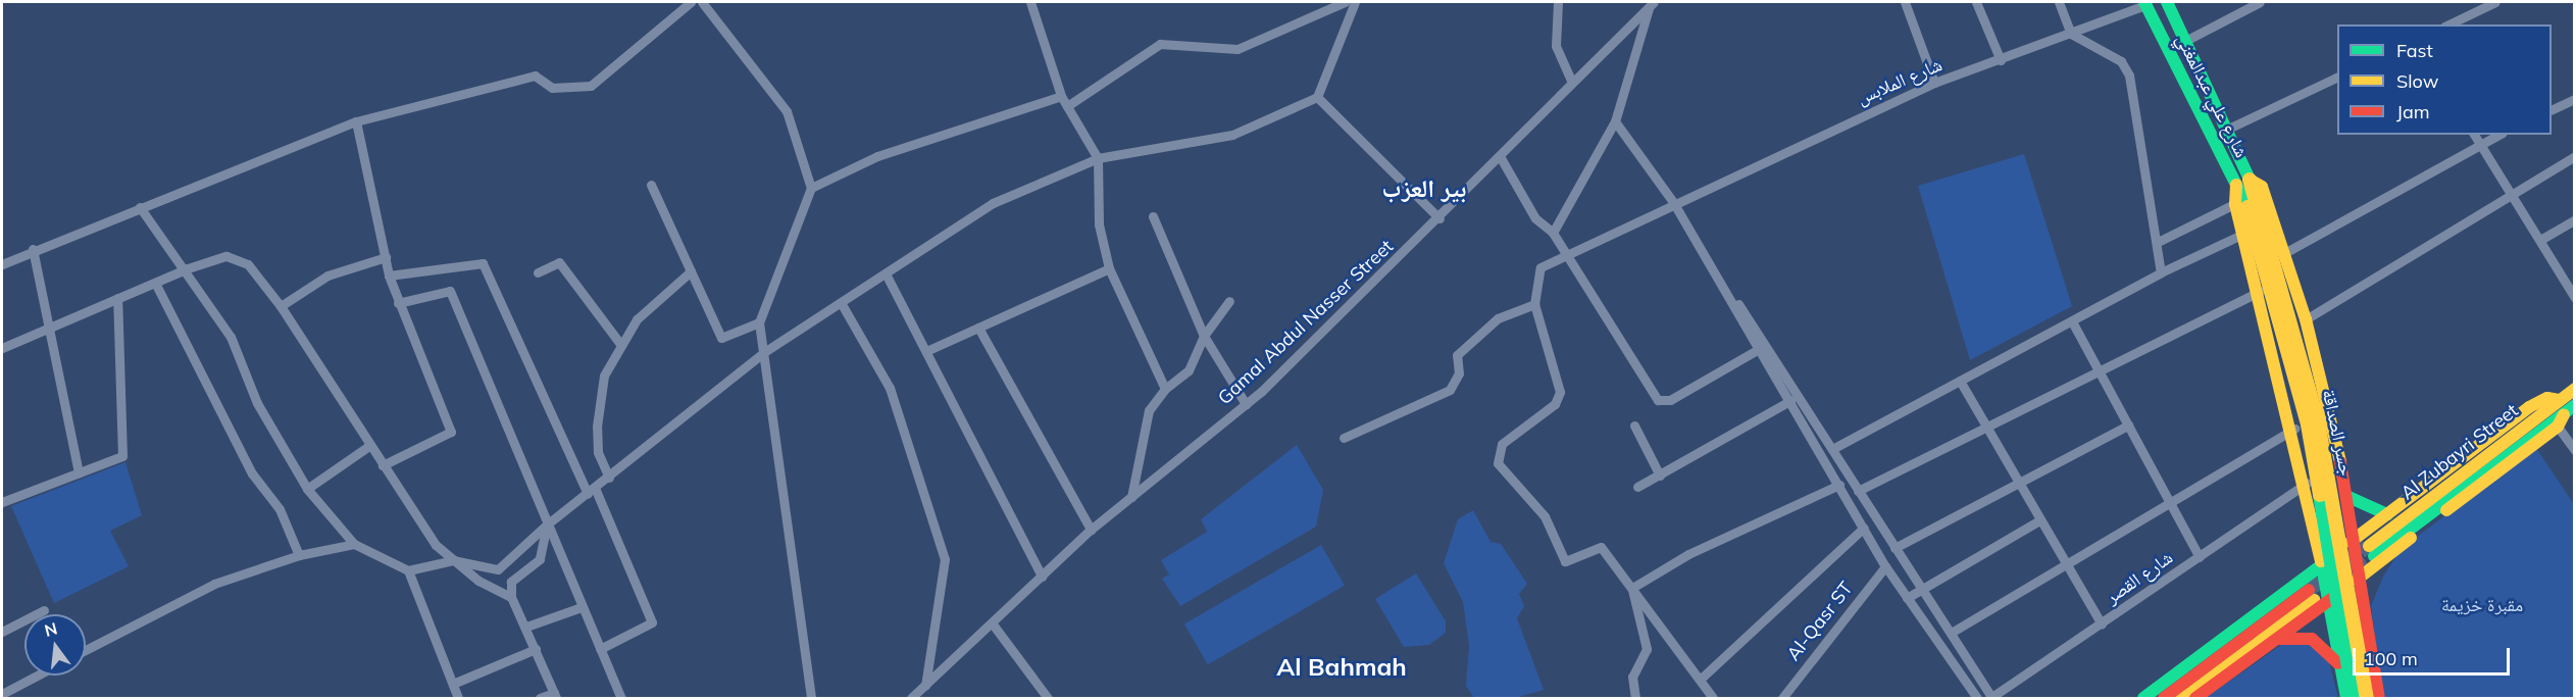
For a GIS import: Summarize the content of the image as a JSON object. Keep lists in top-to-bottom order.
{
  "streets": {
    "main road": ["شارع علي عبدالمغني", "جسر الصداقة", "Al Zubayri Street"],
    "street": [
      "شارع الملابس",
      "Gamal Abdul Nasser Street",
      "شارع القصر",
      "Al-Qasr ST"
    ]
  },
  "crossings": [
    ["شارع الملابس", "شارع علي عبدالمغني"],
    ["شارع علي عبدالمغني", "جسر الصداقة"]
  ],
  "districts": ["بير العزب", "Al Bahmah"],
  "parks": ["مقبرة خزيمة"],
  "legend": ["Fast", "Slow", "Jam"],
  "scale_bar": "100 m",
  "north": "top"
}
